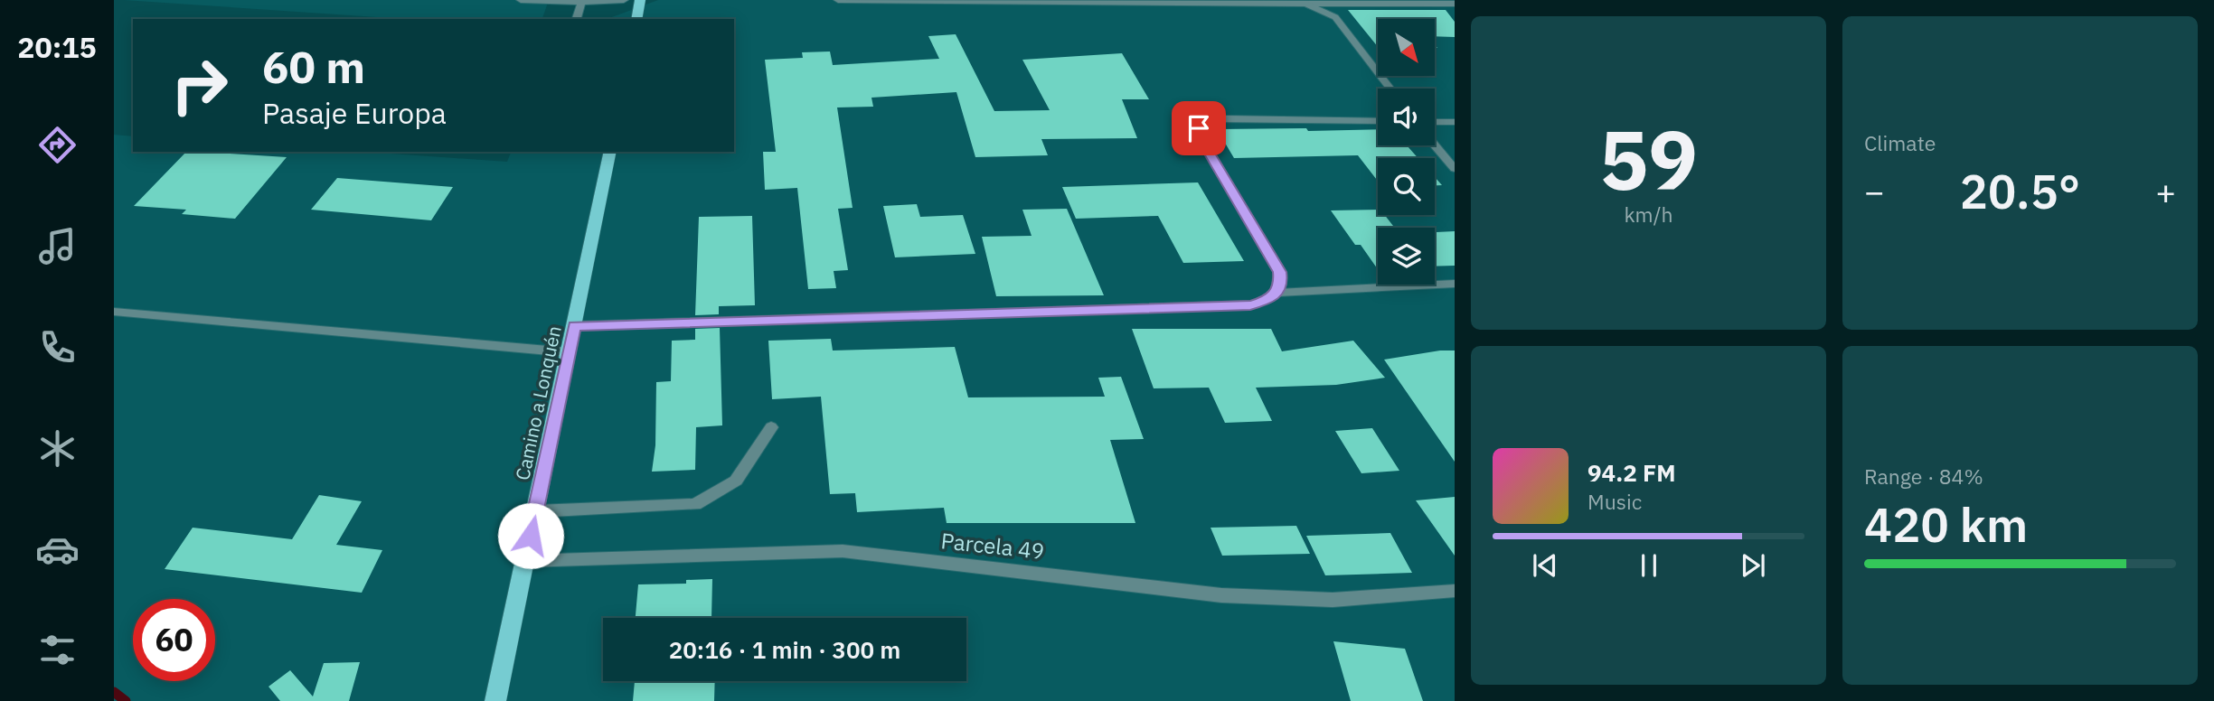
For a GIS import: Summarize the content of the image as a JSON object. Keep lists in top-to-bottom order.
{
  "streets": {
    "main road": ["Camino a Lonquén"],
    "street": ["Parcela 49"]
  },
  "crossings": [
    ["Camino a Lonquén", "Parcela 49"]
  ],
  "north": "bottom right",
  "page": {
    "tabs": "20:15",
    "tile": [
      ["59", "km/h"],
      "Climate",
      ["Range · 84%", "420 km"]
    ],
    "turn": ["60 m", "Pasaje Europa"],
    "heat": ["−", "20.5°", "+"],
    "song": ["94.2 FM", "Music"],
    "limit": "60",
    "trip": "20:16 · 1 min · 300 m"
  }
}
